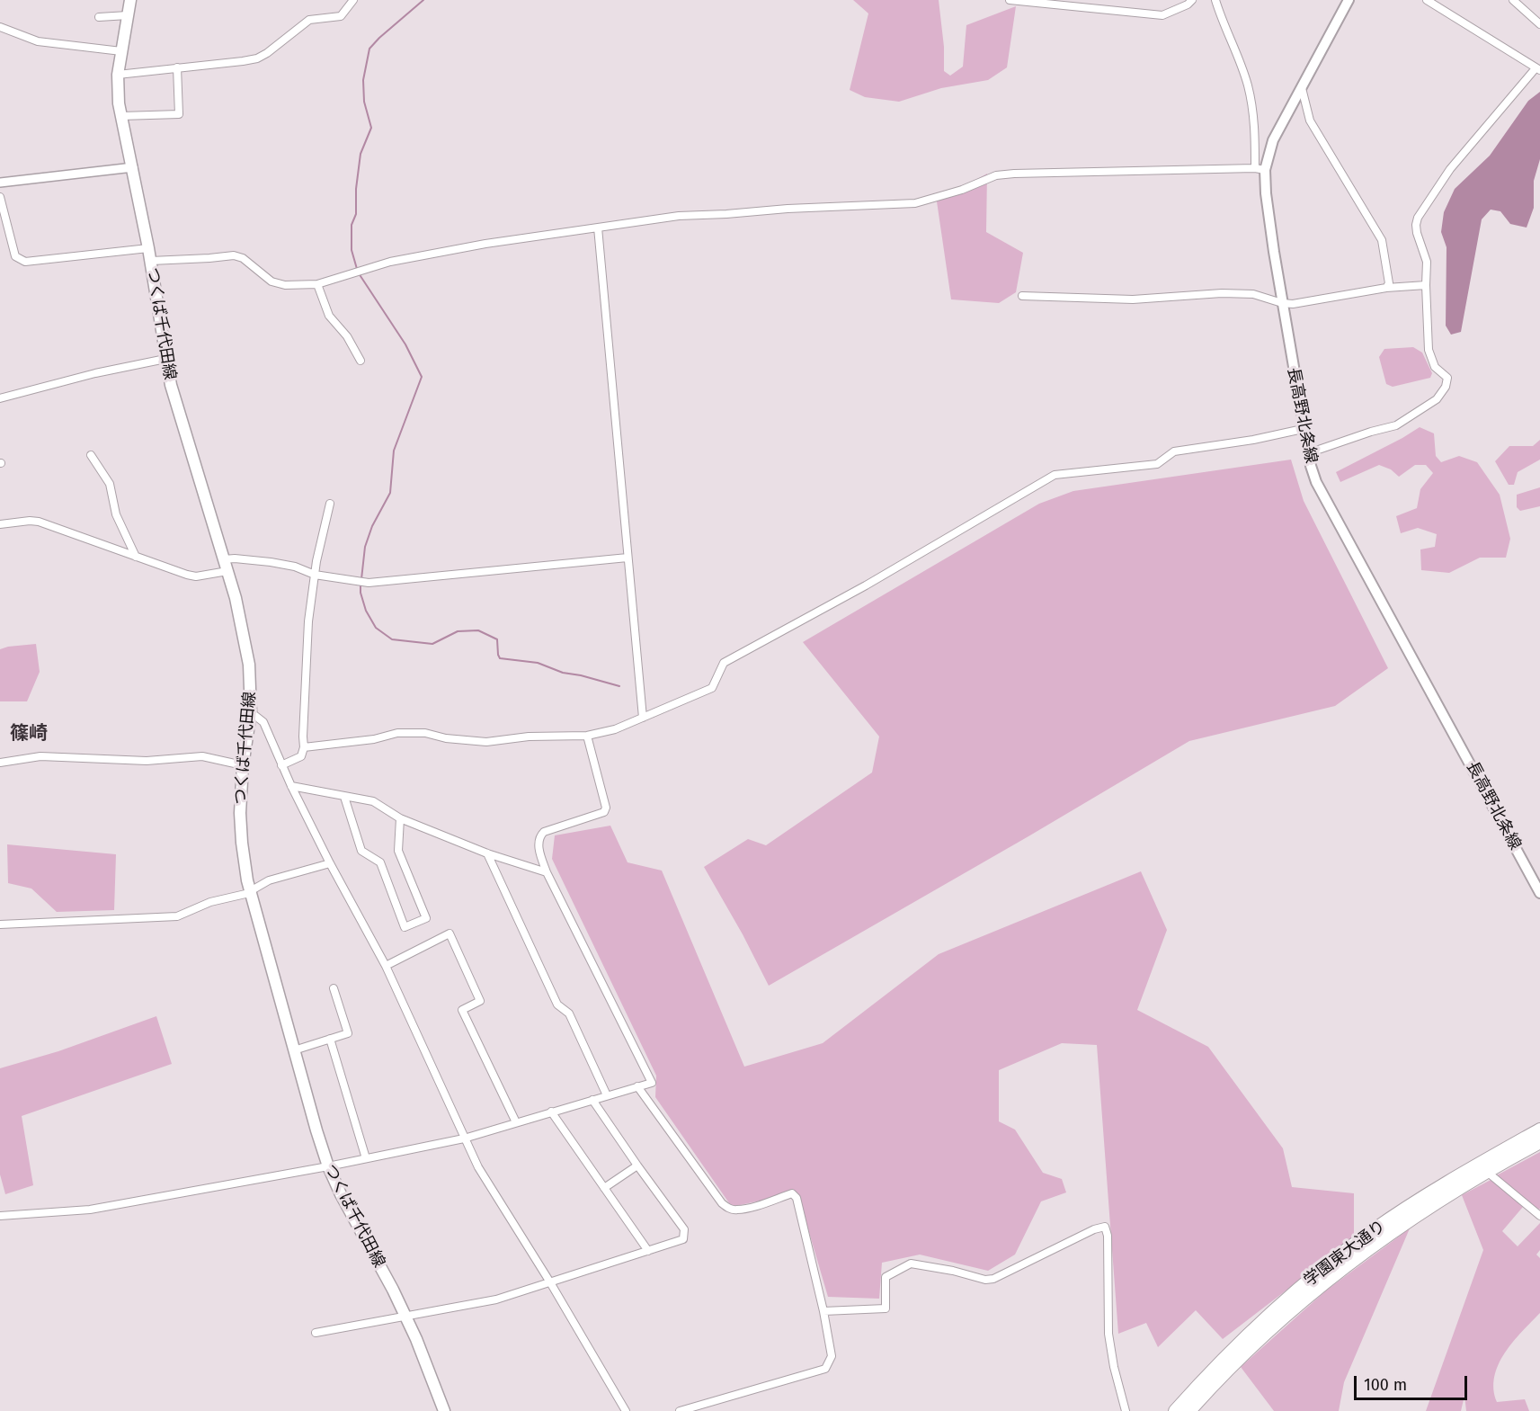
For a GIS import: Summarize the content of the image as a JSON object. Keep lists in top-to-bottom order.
{
  "streets": {
    "highway": ["学園東大通り"],
    "main road": ["つくば千代田線", "長高野北条線"]
  },
  "districts": ["篠崎"],
  "scale_bar": "100 m"
}
